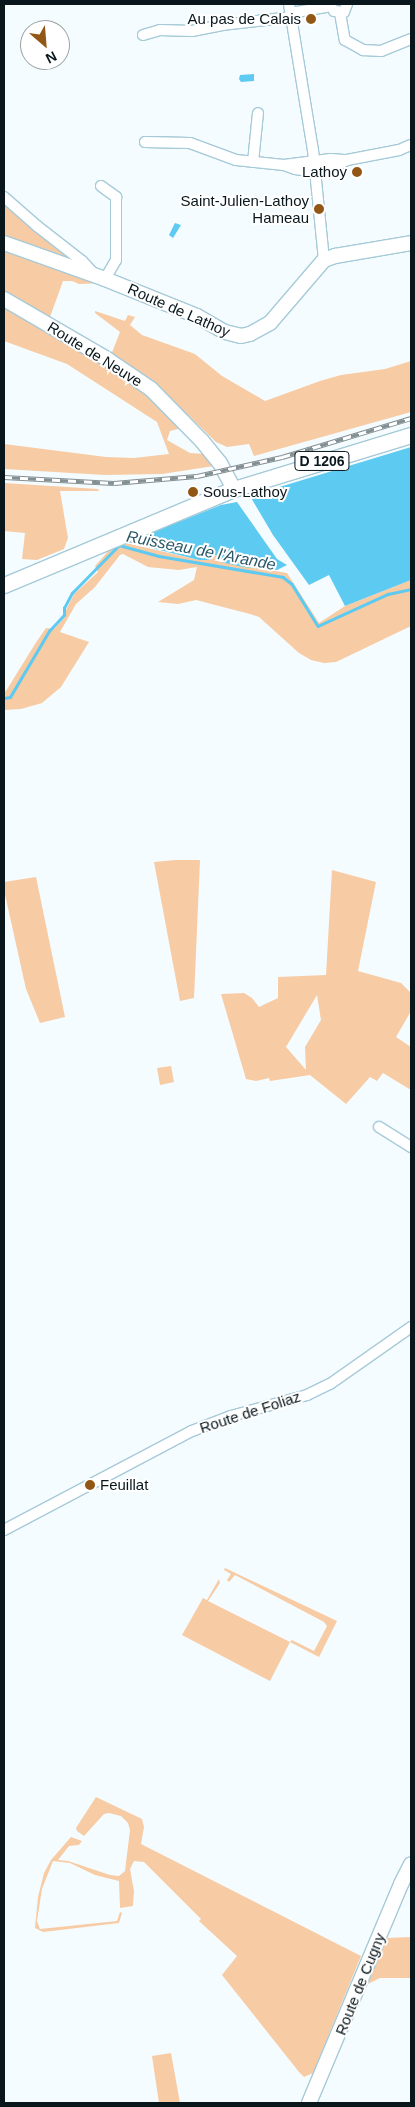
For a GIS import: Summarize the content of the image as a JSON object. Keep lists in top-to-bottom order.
{
  "streets": {
    "main road": ["D 1206"],
    "street": [
      "Route de Lathoy",
      "Route de Neuve",
      "Route de Foliaz",
      "Route de Cugny"
    ]
  },
  "crossings": [
    ["Route de Neuve", "D 1206"]
  ],
  "water": ["Ruisseau de l'Arande"],
  "places": [
    "Au pas de Calais",
    "Lathoy",
    "Saint-Julien-Lathoy Hameau",
    "Sous-Lathoy",
    "Feuillat"
  ],
  "north": "bottom right"
}
